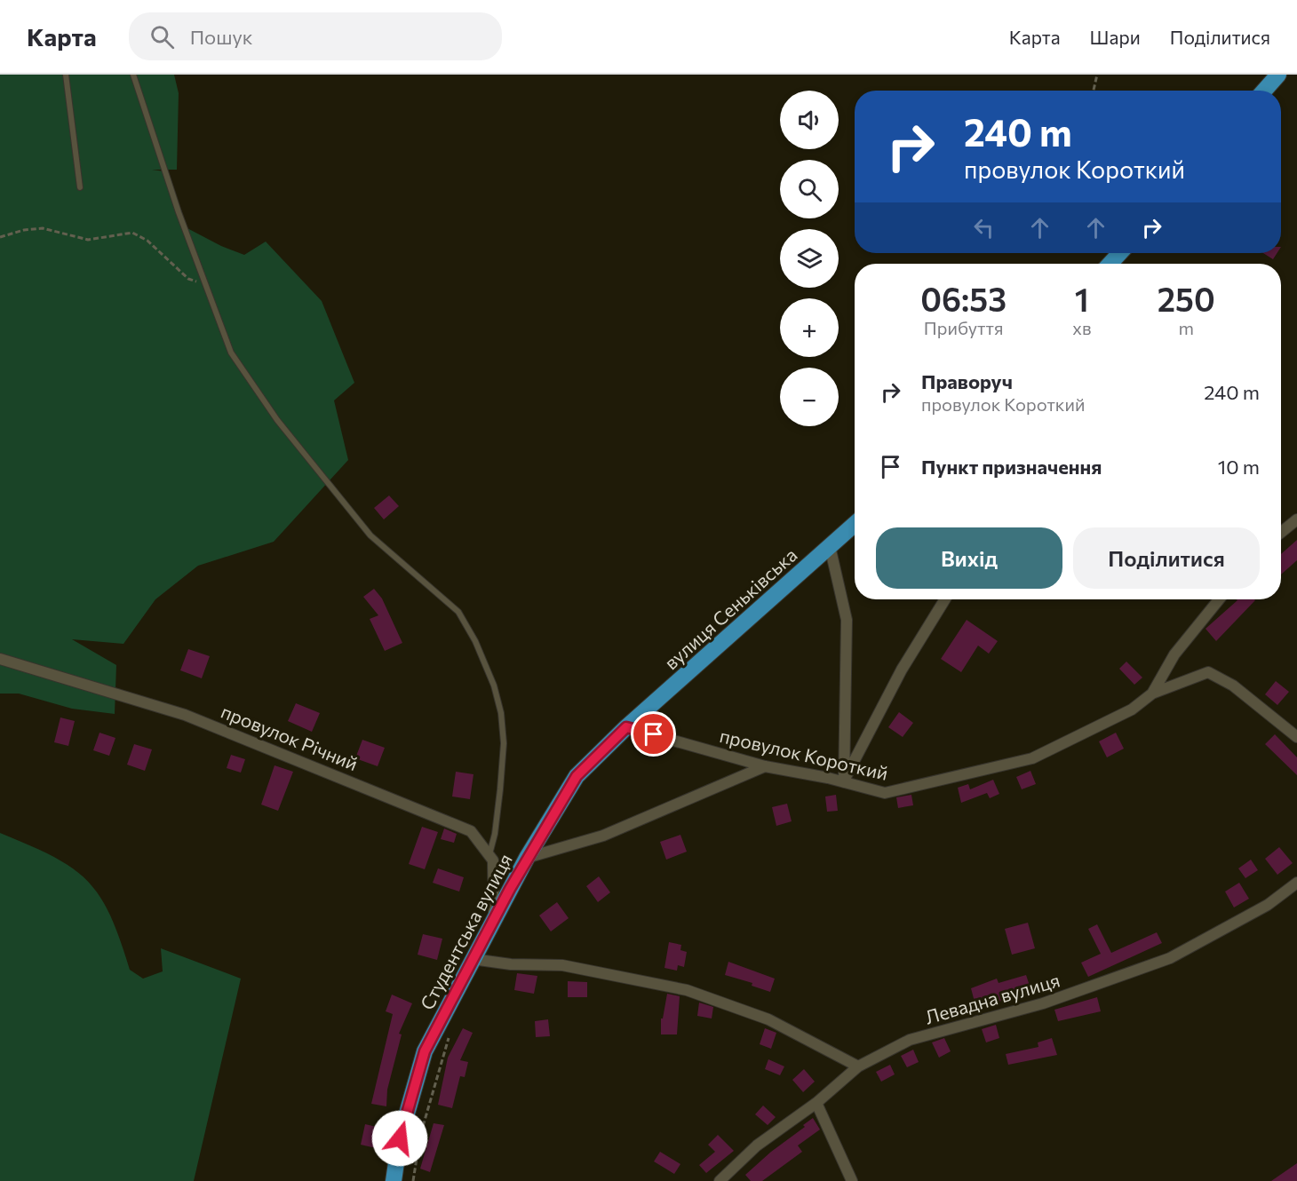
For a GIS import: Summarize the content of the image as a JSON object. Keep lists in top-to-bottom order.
{
  "streets": {
    "main road": ["вулиця Сенькiвська", "Студентська вулиця"],
    "street": ["провулок Рiчний", "провулок Короткий", "Левадна вулиця"]
  },
  "crossings": [
    ["вулиця Сенькiвська", "провулок Короткий"],
    ["вулиця Сенькiвська", "Студентська вулиця"],
    ["провулок Рiчний", "Студентська вулиця"],
    ["провулок Короткий", "Студентська вулиця"]
  ],
  "page": {
    "header": "Карта",
    "search": "Пошук",
    "nav": ["Карта", "Шари", "Поділитися"],
    "map_buttons": ["+", "−"],
    "turn": ["240 m", "провулок Короткий"],
    "eta": [
      "06:53",
      "Прибуття",
      "1",
      "хв",
      "250",
      "m"
    ],
    "list": [
      {
        "name": "Праворуч",
        "note": "провулок Короткий",
        "value": "240 m"
      },
      {
        "name": "Пункт призначення",
        "value": "10 m"
      }
    ],
    "buttons": ["Вихід", "Поділитися"]
  }
}
